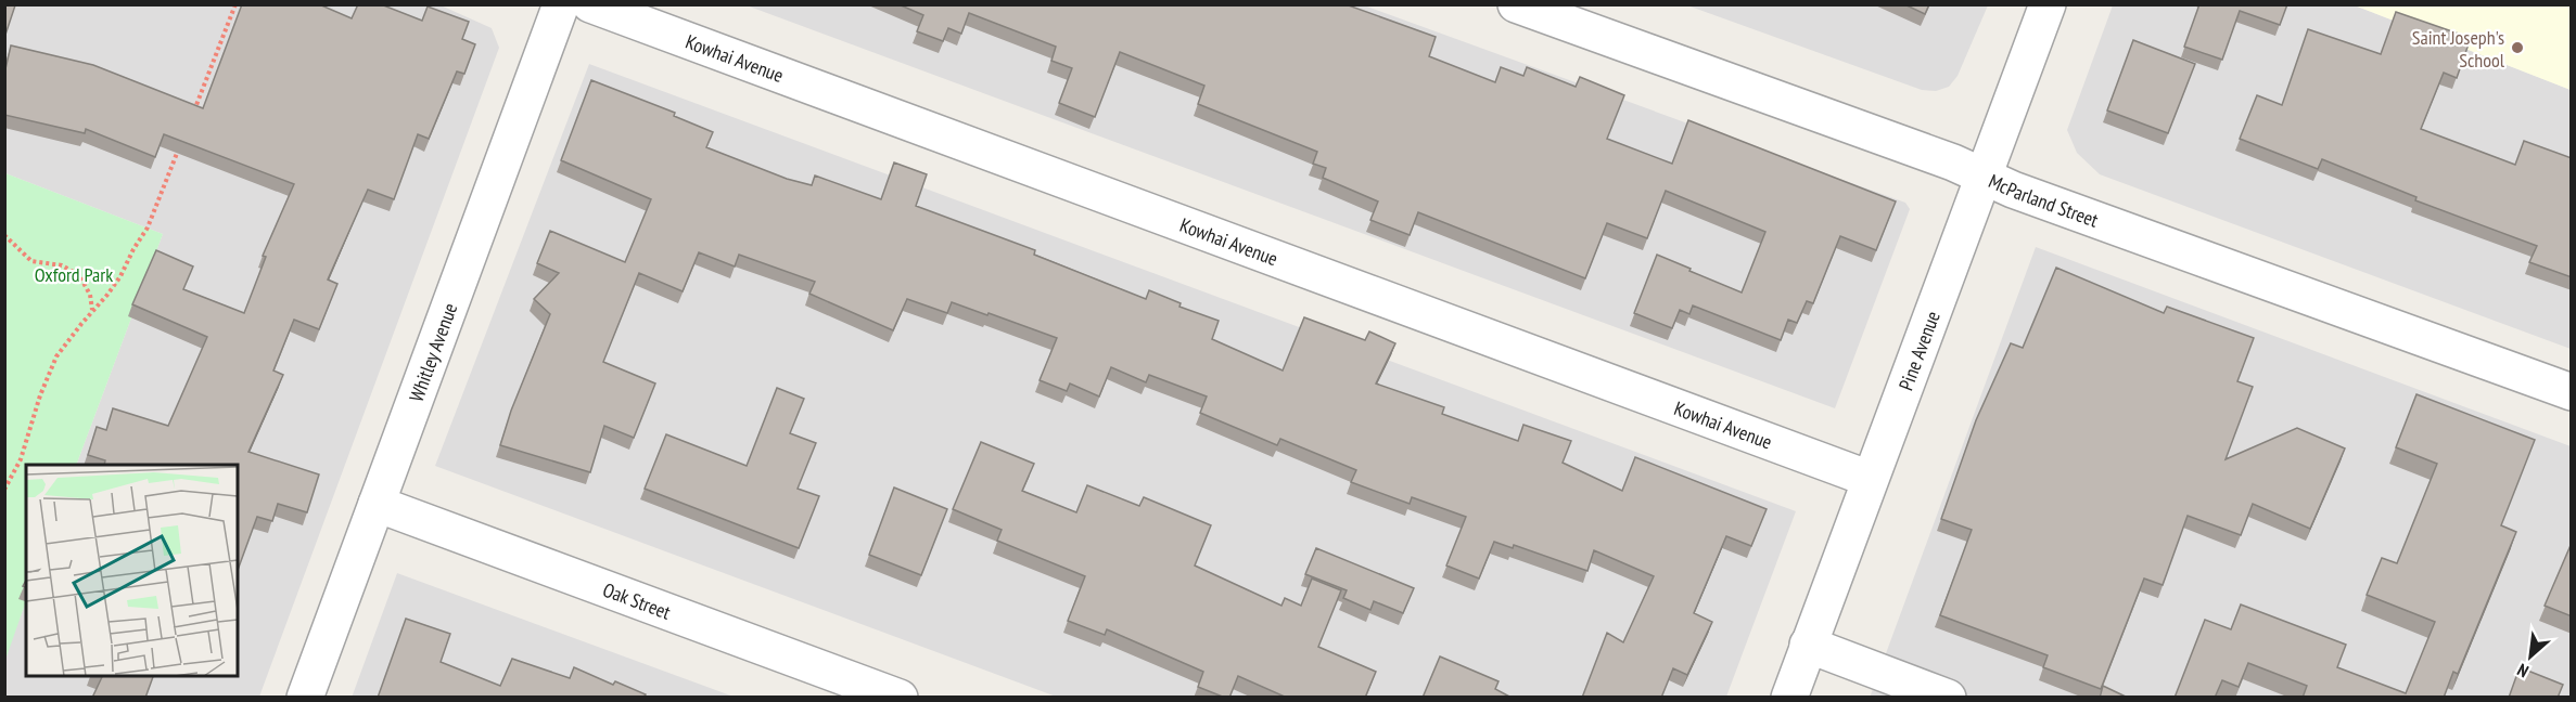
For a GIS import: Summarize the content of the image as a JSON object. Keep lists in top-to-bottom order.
{
  "streets": {
    "street": [
      "Kowhai Avenue",
      "McParland Street",
      "Whitley Avenue",
      "Pine Avenue",
      "Oak Street"
    ]
  },
  "crossings": [
    ["Kowhai Avenue", "Pine Avenue"],
    ["McParland Street", "Pine Avenue"],
    ["Whitley Avenue", "Oak Street"]
  ],
  "parks": ["Oxford Park"],
  "places": ["Saint Joseph's School"],
  "north": "bottom left"
}
